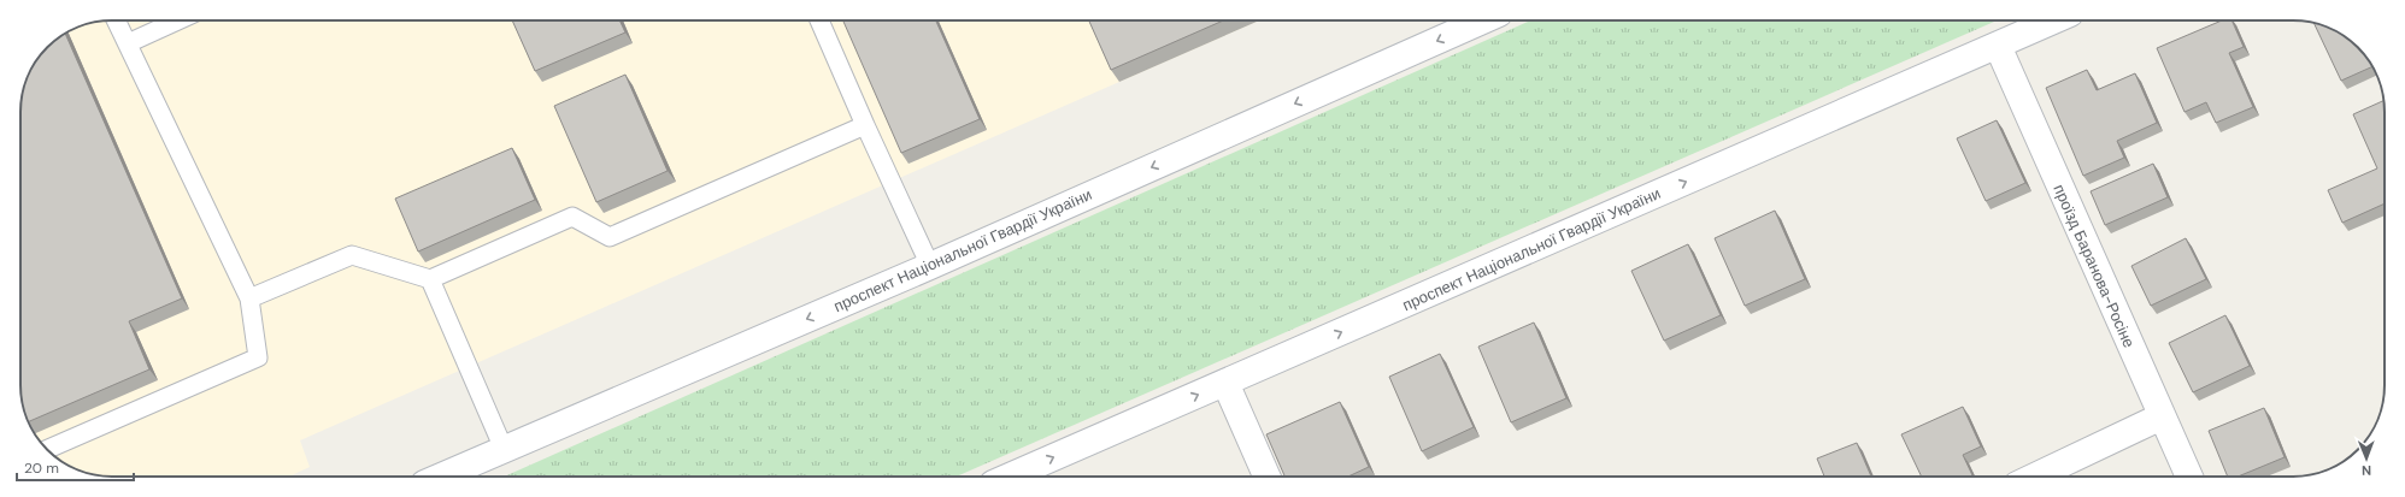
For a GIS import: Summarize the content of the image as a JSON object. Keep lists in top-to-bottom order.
{
  "streets": {
    "street": ["проспект Національної Гвардії України", "проїзд Баранова-Росіне"]
  },
  "crossings": [
    ["проспект Національної Гвардії України", "проїзд Баранова-Росіне"]
  ],
  "scale_bar": "20 m",
  "north": "bottom"
}
